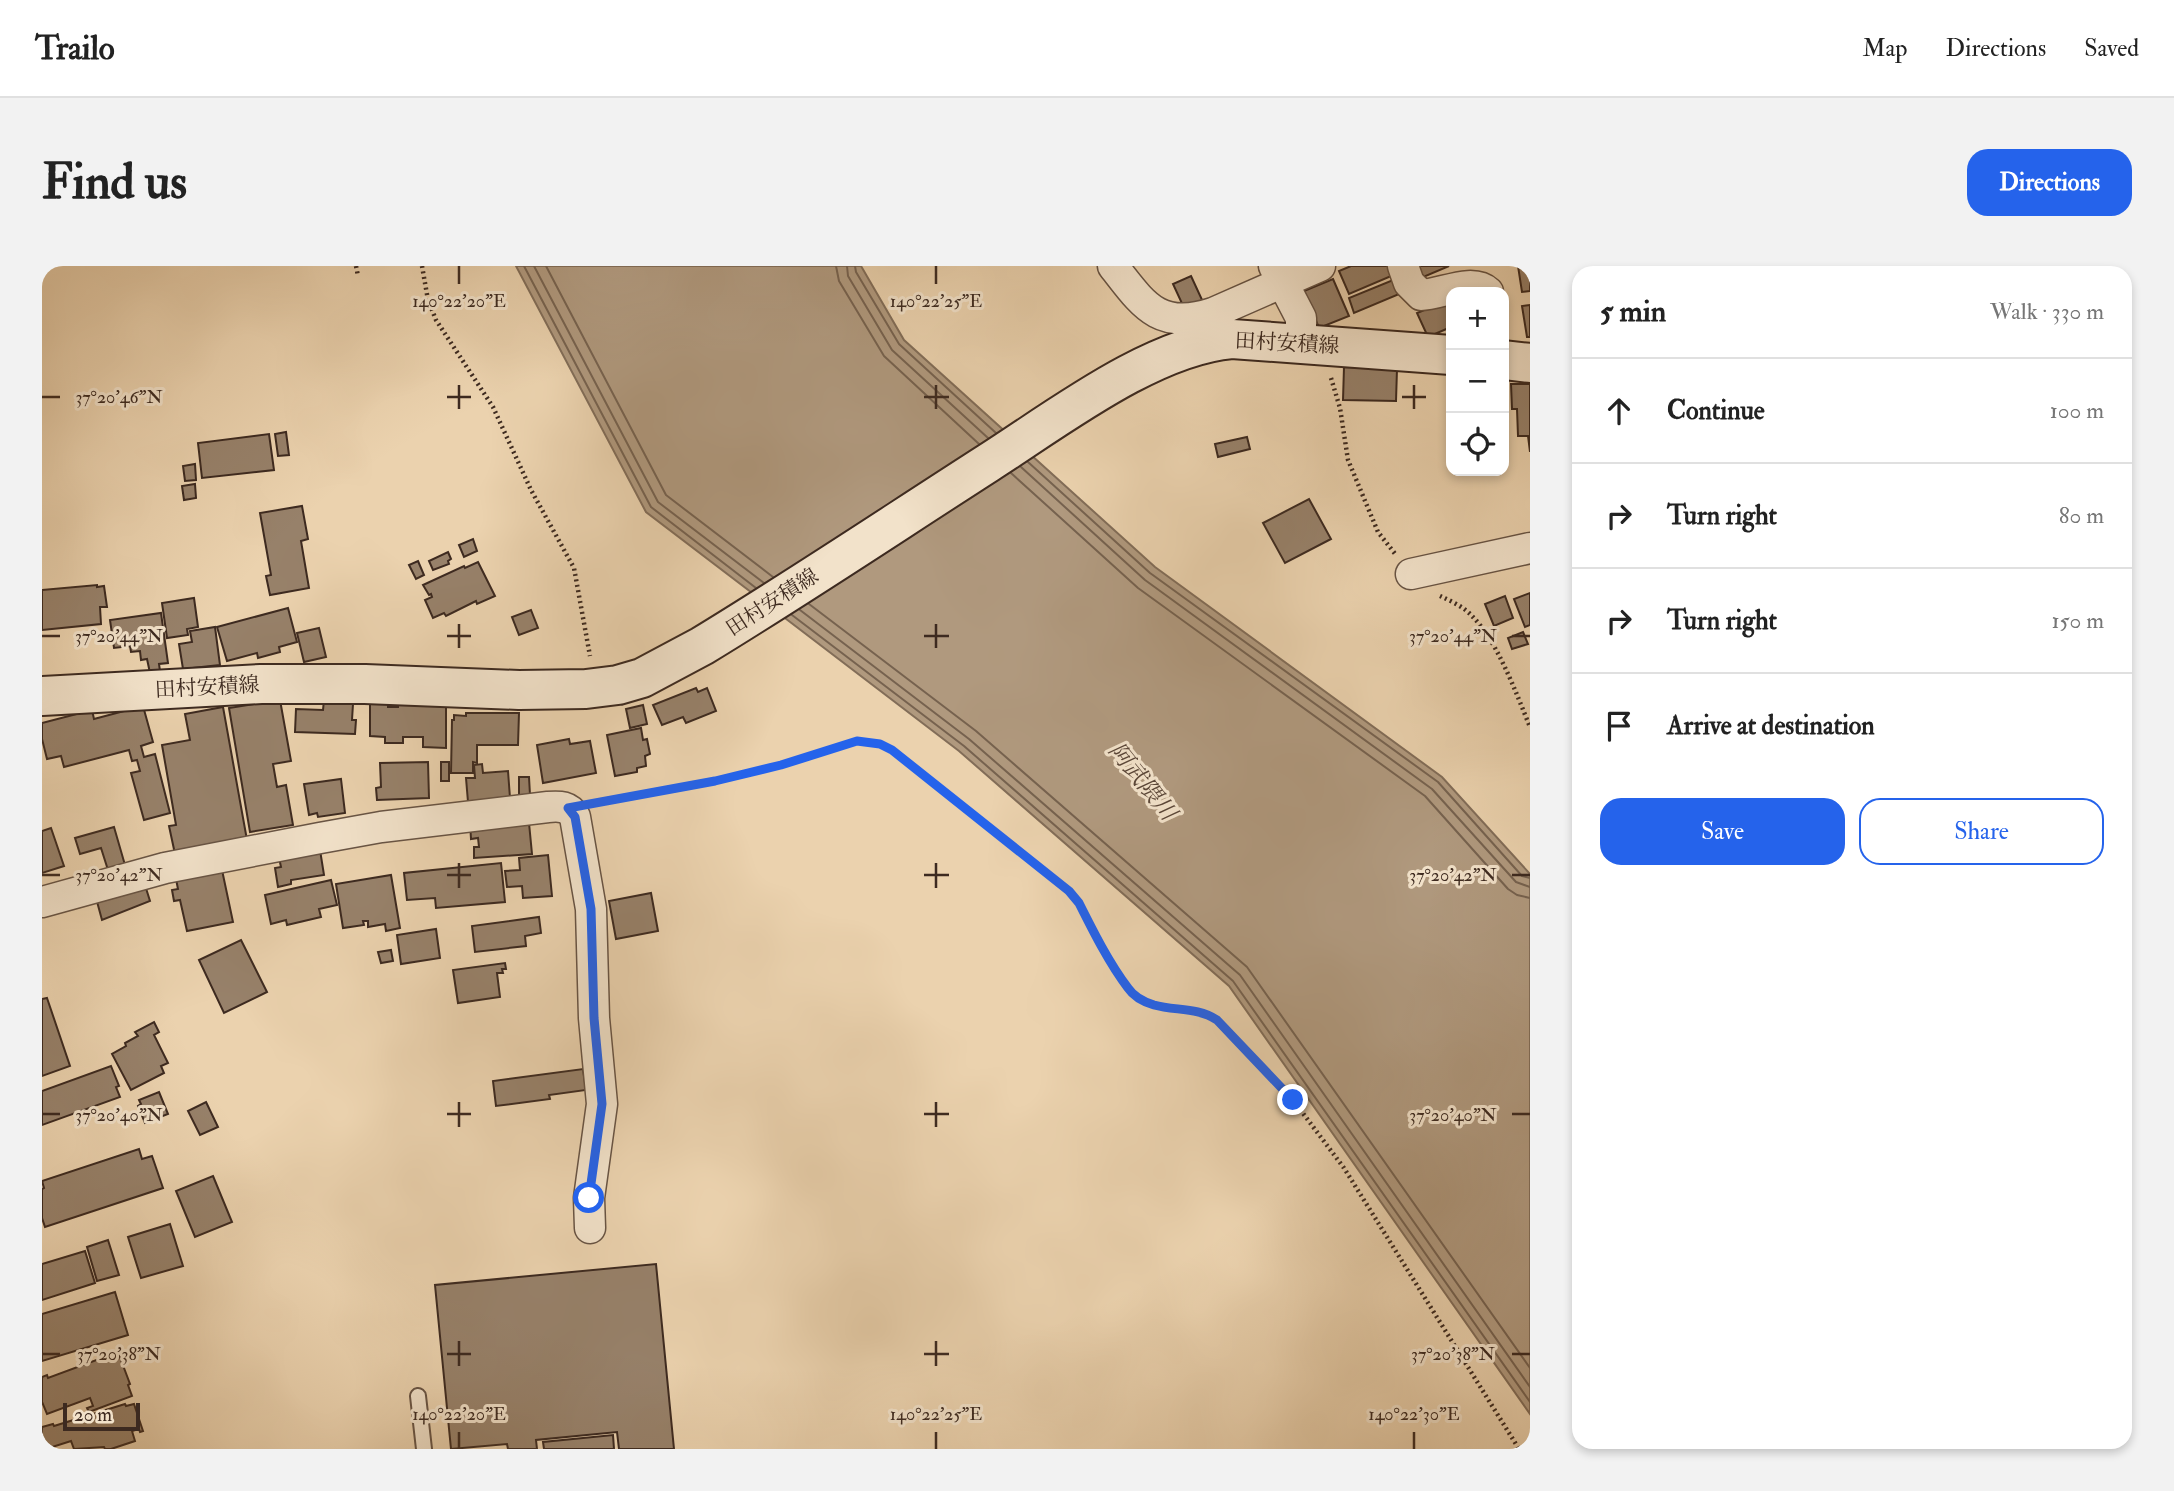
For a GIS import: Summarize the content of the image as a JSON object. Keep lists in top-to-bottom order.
{
  "streets": {
    "main road": ["田村安積線"]
  },
  "water": ["阿武隈川"],
  "scale_bar": "20 m",
  "page": {
    "header": "Trailo",
    "nav": ["Map", "Directions", "Saved"],
    "buttons": [
      "Directions",
      ["Save", "Share"]
    ],
    "title": "Find us",
    "heading": ["5 min", "Walk · 330 m"],
    "map_buttons": ["+", "−"],
    "list": [
      ["Continue", "100 m"],
      ["Turn right", "80 m"],
      ["Turn right", "150 m"],
      "Arrive at destination"
    ],
    "scale": "20 m"
  },
  "coordinates": [
    "140°22'20\"E",
    "140°22'25\"E",
    "37°20'46\"N",
    "37°20'44\"N",
    "37°20'42\"N",
    "37°20'40\"N",
    "37°20'38\"N",
    "140°22'30\"E"
  ]
}
